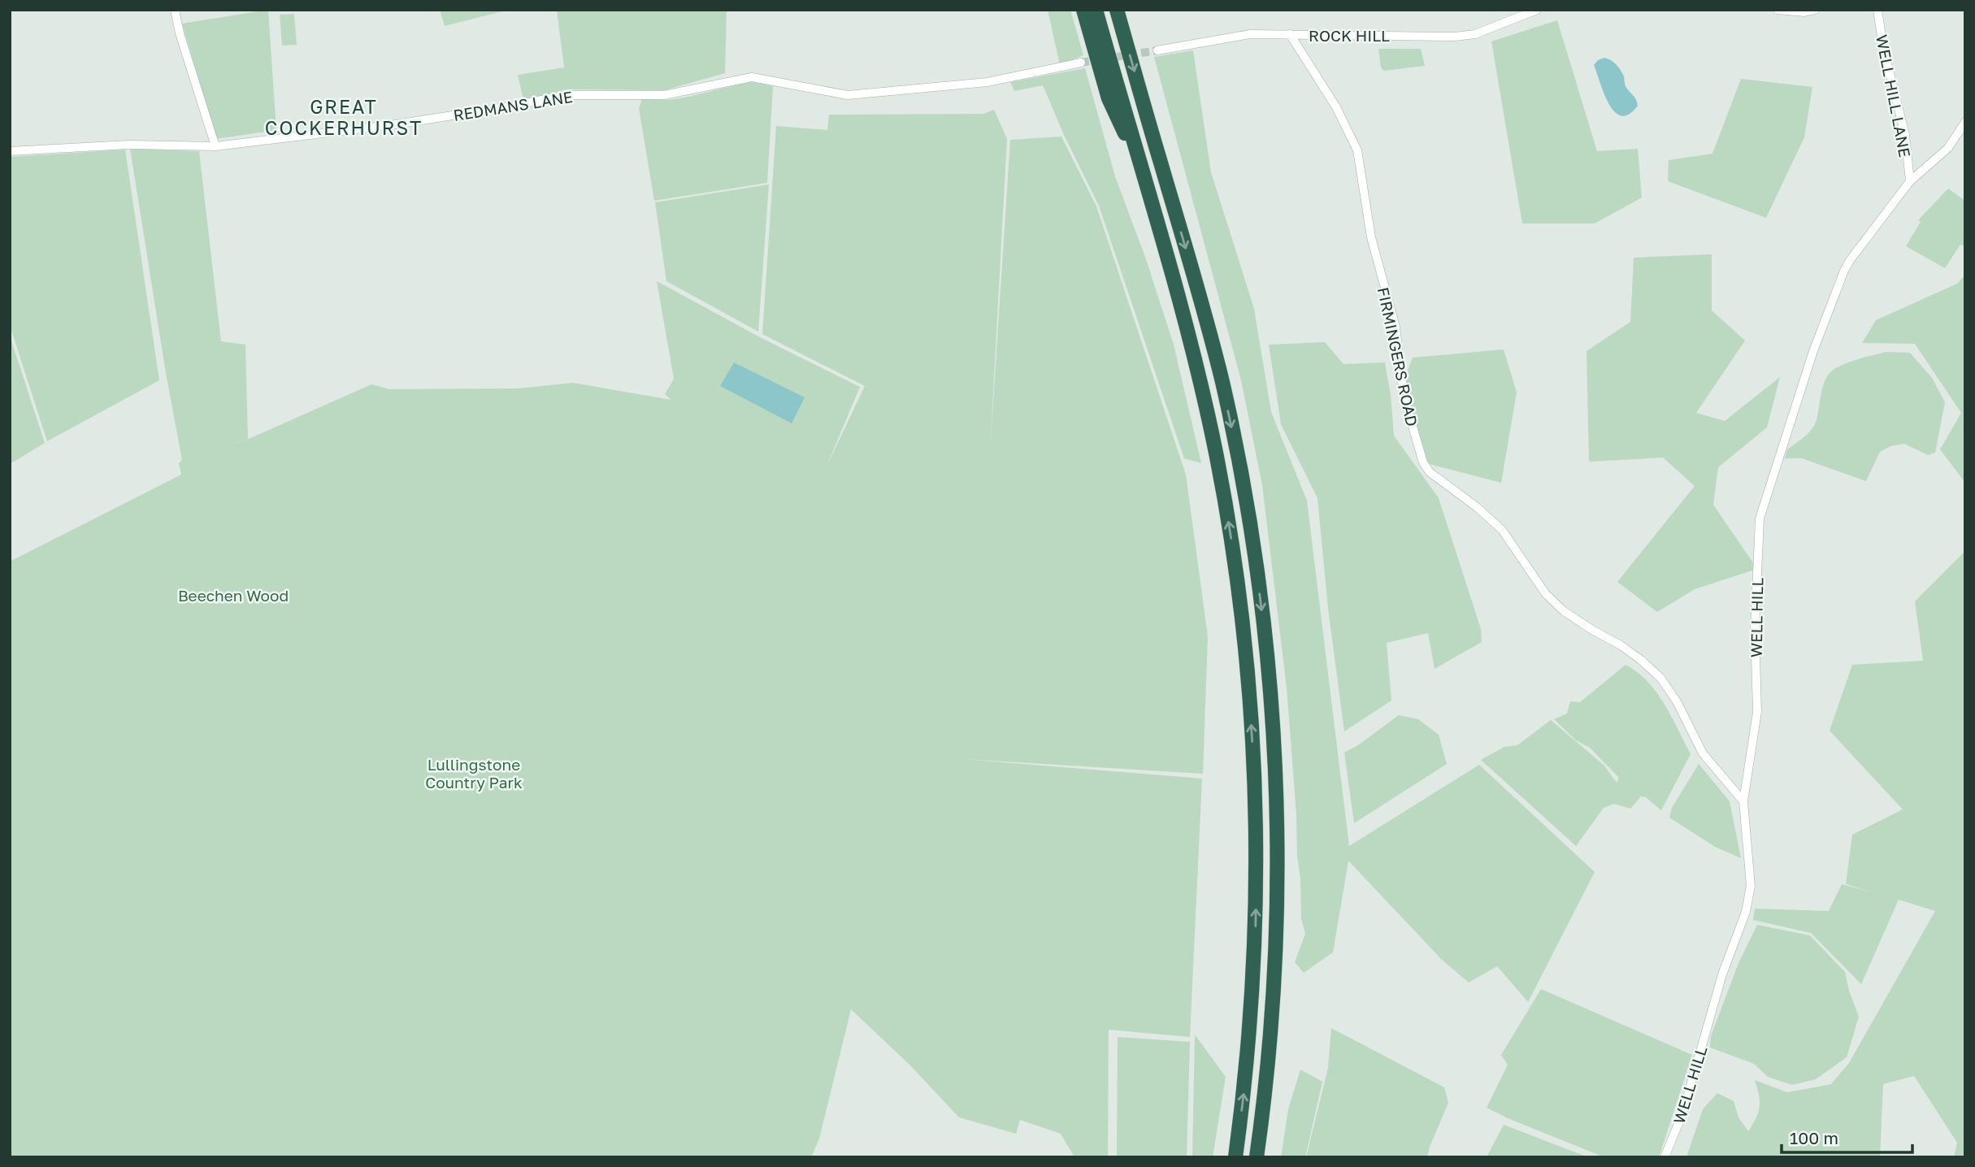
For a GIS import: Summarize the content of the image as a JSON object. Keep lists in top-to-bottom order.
{
  "streets": {
    "street": [
      "ROCK HILL",
      "WELL HILL LANE",
      "REDMANS LANE",
      "FIRMINGERS ROAD",
      "WELL HILL"
    ]
  },
  "crossings": [
    ["ROCK HILL", "FIRMINGERS ROAD"],
    ["WELL HILL LANE", "WELL HILL"],
    ["FIRMINGERS ROAD", "WELL HILL"]
  ],
  "districts": ["GREAT COCKERHURST"],
  "parks": ["Beechen Wood", "Lullingstone Country Park"],
  "scale_bar": "100 m"
}
